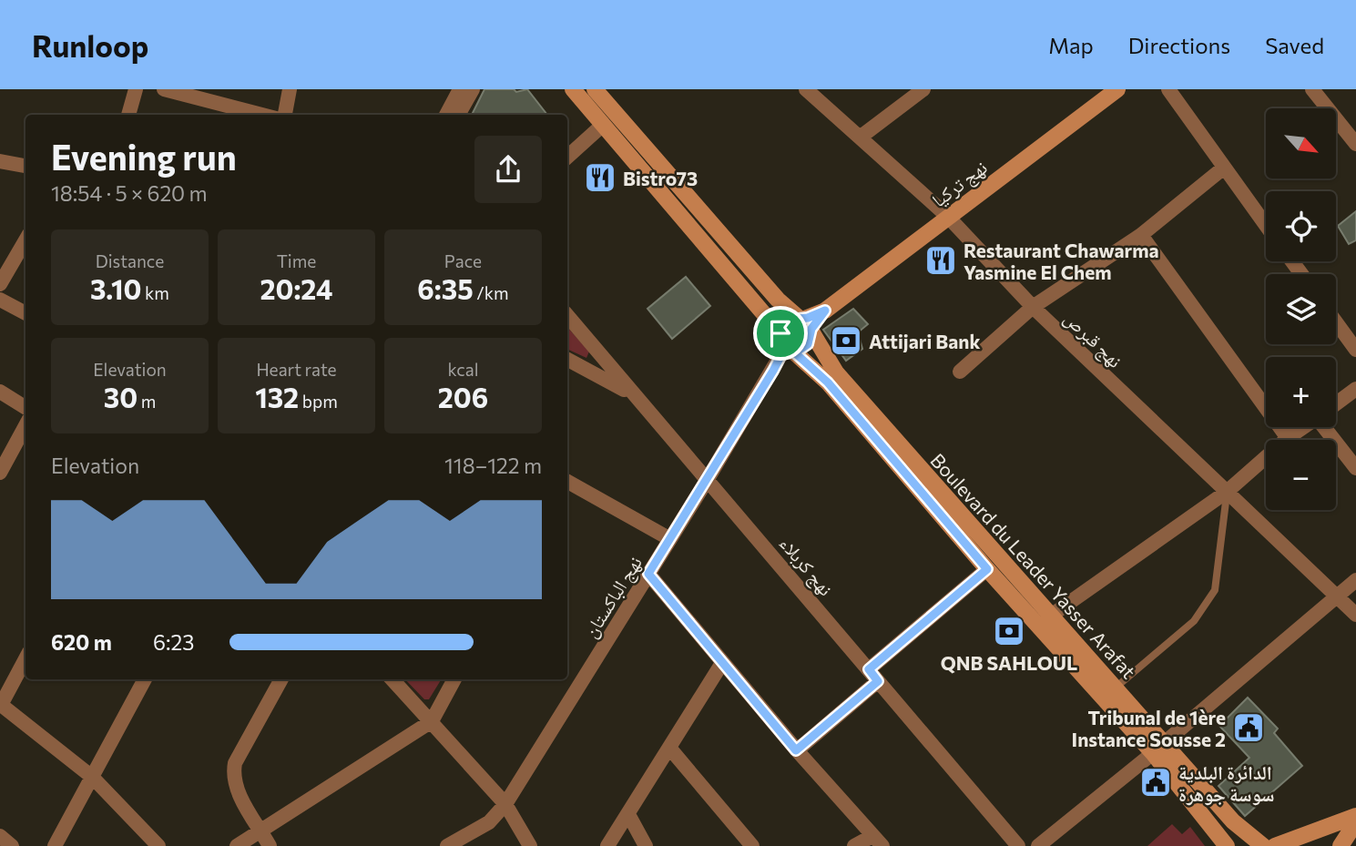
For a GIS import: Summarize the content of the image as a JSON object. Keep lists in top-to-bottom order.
{
  "streets": {
    "main road": ["نهج تركيا", "Boulevard du Leader Yasser Arafat"],
    "street": ["نهج قبرص", "نهج كربلاء", "نهج الباكستان"]
  },
  "crossings": [
    ["نهج تركيا", "نهج قبرص"],
    ["نهج تركيا", "Boulevard du Leader Yasser Arafat"],
    ["نهج كربلاء", "نهج الباكستان"],
    ["Boulevard du Leader Yasser Arafat", "نهج الباكستان"]
  ],
  "places": {
    "restaurant": ["Bistro73", "Restaurant Chawarma Yasmine El Chem"],
    "bank": ["Attijari Bank", "QNB SAHLOUL"],
    "public building": ["Tribunal de 1ère Instance Sousse 2", "الدائرة البلدية سوسة جوهرة"]
  },
  "north": "bottom right",
  "page": {
    "header": "Runloop",
    "nav": ["Map", "Directions", "Saved"],
    "map_buttons": ["+", "−"],
    "heading": ["Evening run", "18:54 · 5 × 620 m"],
    "stats": [
      ["Distance", "3.10 km"],
      ["Time", "20:24"],
      ["Pace", "6:35 /km"],
      ["Elevation", "30 m"],
      ["Heart rate", "132 bpm"],
      ["kcal", "206"]
    ],
    "chart": ["Elevation", "118–122 m"],
    "list": [
      {
        "name": "620 m",
        "note": "6:23"
      }
    ]
  }
}
